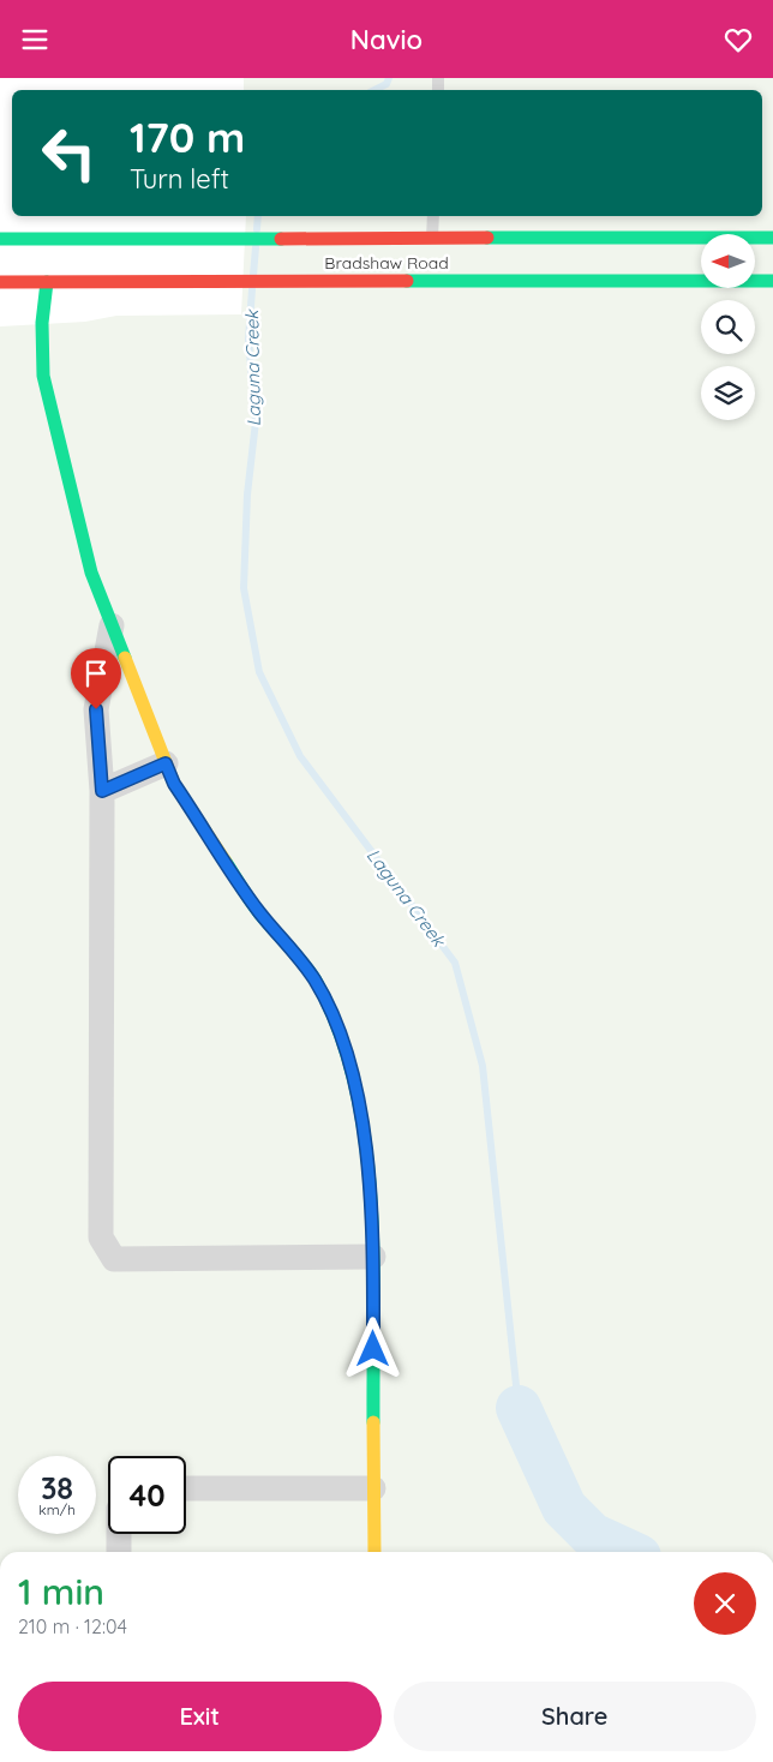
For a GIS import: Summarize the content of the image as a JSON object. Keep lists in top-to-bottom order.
{
  "streets": {
    "main road": ["Bradshaw Road"]
  },
  "water": ["Laguna Creek"],
  "north": "left",
  "page": {
    "header": "Navio",
    "turn": ["170 m", "Turn left"],
    "speed": "38 km/h",
    "limit": "40",
    "heading": ["1 min", "210 m · 12:04"],
    "buttons": ["Exit", "Share"]
  }
}
